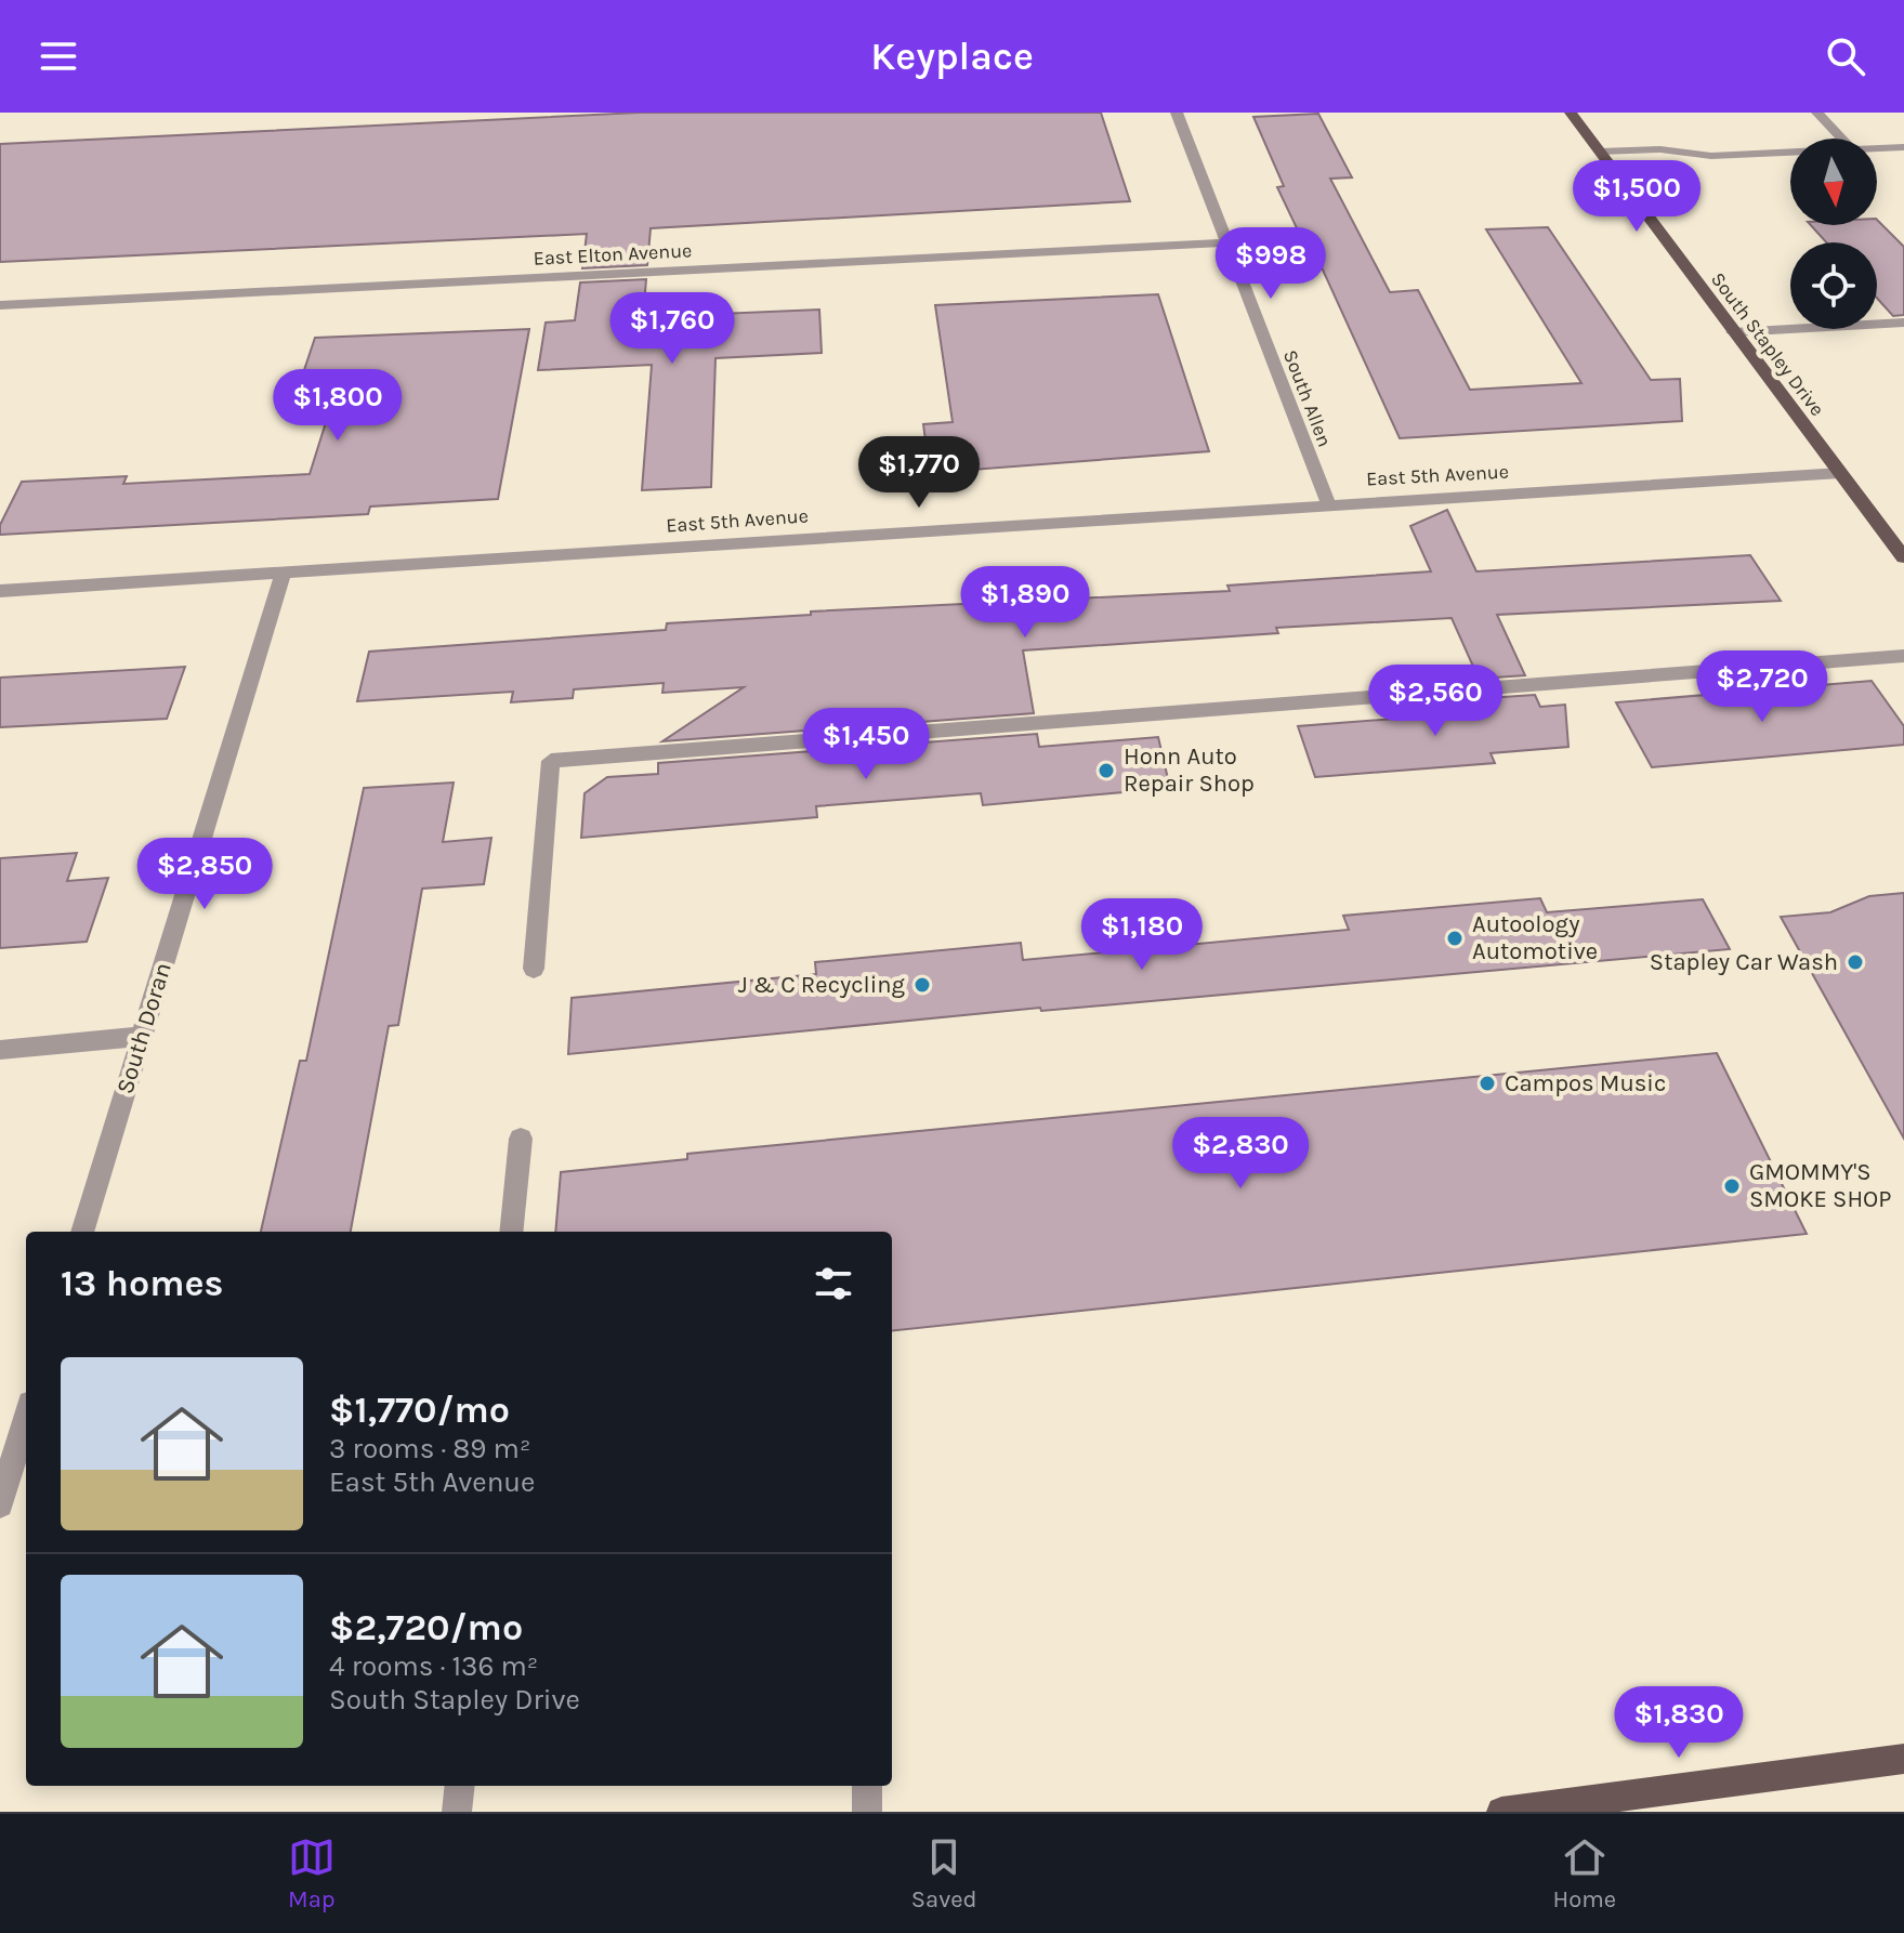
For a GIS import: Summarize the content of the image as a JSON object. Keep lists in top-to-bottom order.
{
  "streets": {
    "main road": ["South Stapley Drive"],
    "street": [
      "East Elton Avenue",
      "South Allen",
      "East 5th Avenue",
      "South Doran"
    ]
  },
  "crossings": [
    ["East Elton Avenue", "South Allen"],
    ["South Stapley Drive", "East 5th Avenue"],
    ["South Allen", "East 5th Avenue"],
    ["East 5th Avenue", "South Doran"]
  ],
  "places": [
    "Honn Auto Repair Shop",
    "Autoology Automotive",
    "Stapley Car Wash",
    "J & C Recycling",
    "Campos Music",
    "GMOMMY'S SMOKE SHOP"
  ],
  "north": "bottom",
  "page": {
    "header": "Keyplace",
    "price": [
      "$1,500",
      "$998",
      "$1,760",
      "$1,800",
      "$1,770",
      "$1,890",
      "$2,720",
      "$2,560",
      "$1,450",
      "$2,850",
      "$1,180",
      "$2,830",
      "$1,830"
    ],
    "heading": "13 homes",
    "list": [
      {
        "name": "$1,770/mo",
        "note": "3 rooms · 89 m² · East 5th Avenue"
      },
      {
        "name": "$2,720/mo",
        "note": "4 rooms · 136 m² · South Stapley Drive"
      }
    ],
    "tabs": ["Map", "Saved", "Home"]
  }
}
